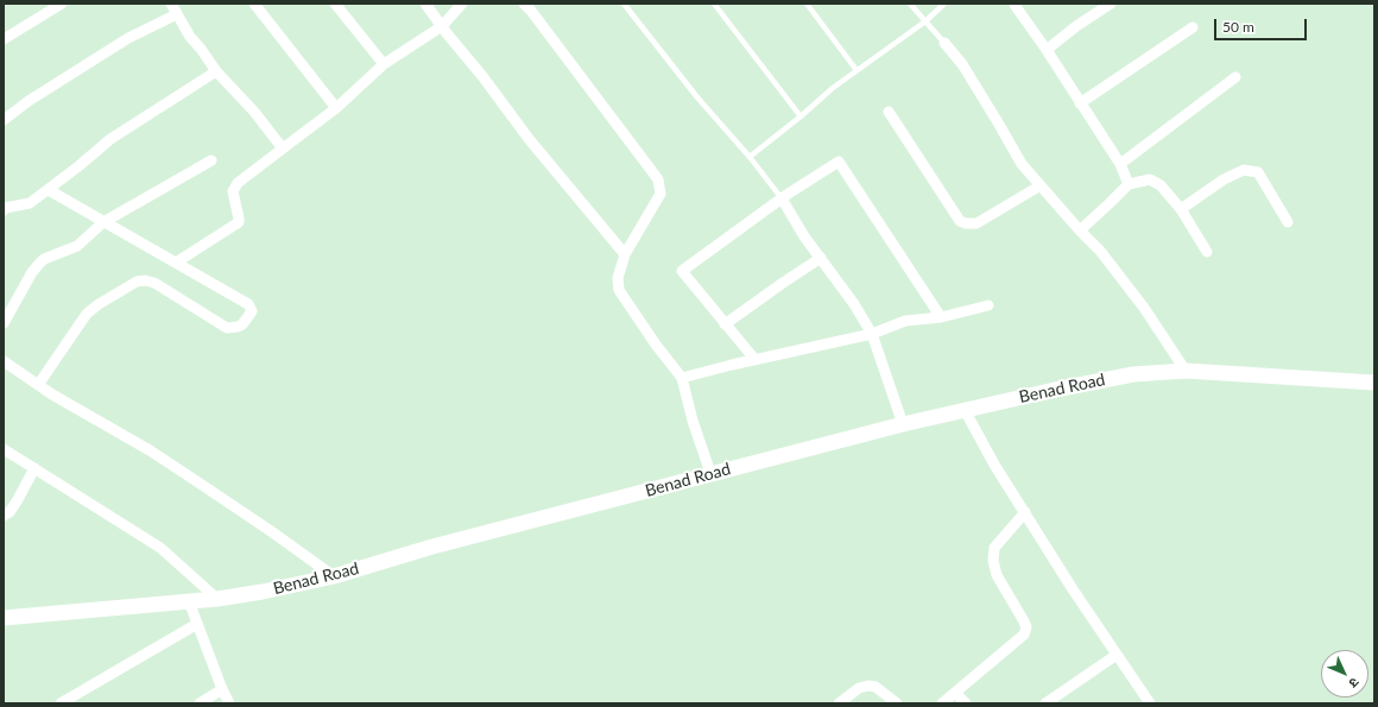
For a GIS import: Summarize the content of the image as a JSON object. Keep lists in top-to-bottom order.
{
  "streets": {
    "main road": ["Benad Road"]
  },
  "scale_bar": "50 m",
  "north": "bottom right"
}
